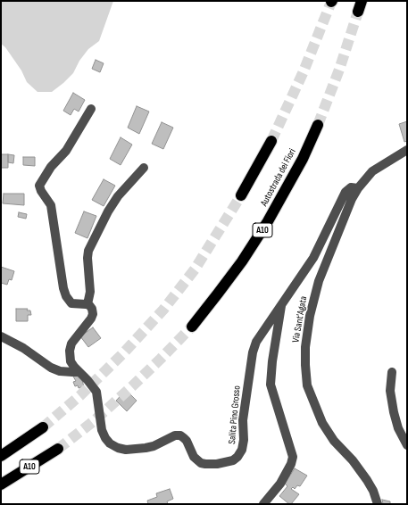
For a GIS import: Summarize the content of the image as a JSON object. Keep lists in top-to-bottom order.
{
  "streets": {
    "highway": ["Autostrada dei Fiori", "A10"],
    "street": ["Via Sant'Agata", "Salita Pino Grosso"]
  },
  "crossings": [
    ["Via Sant'Agata", "Salita Pino Grosso"]
  ]
}
